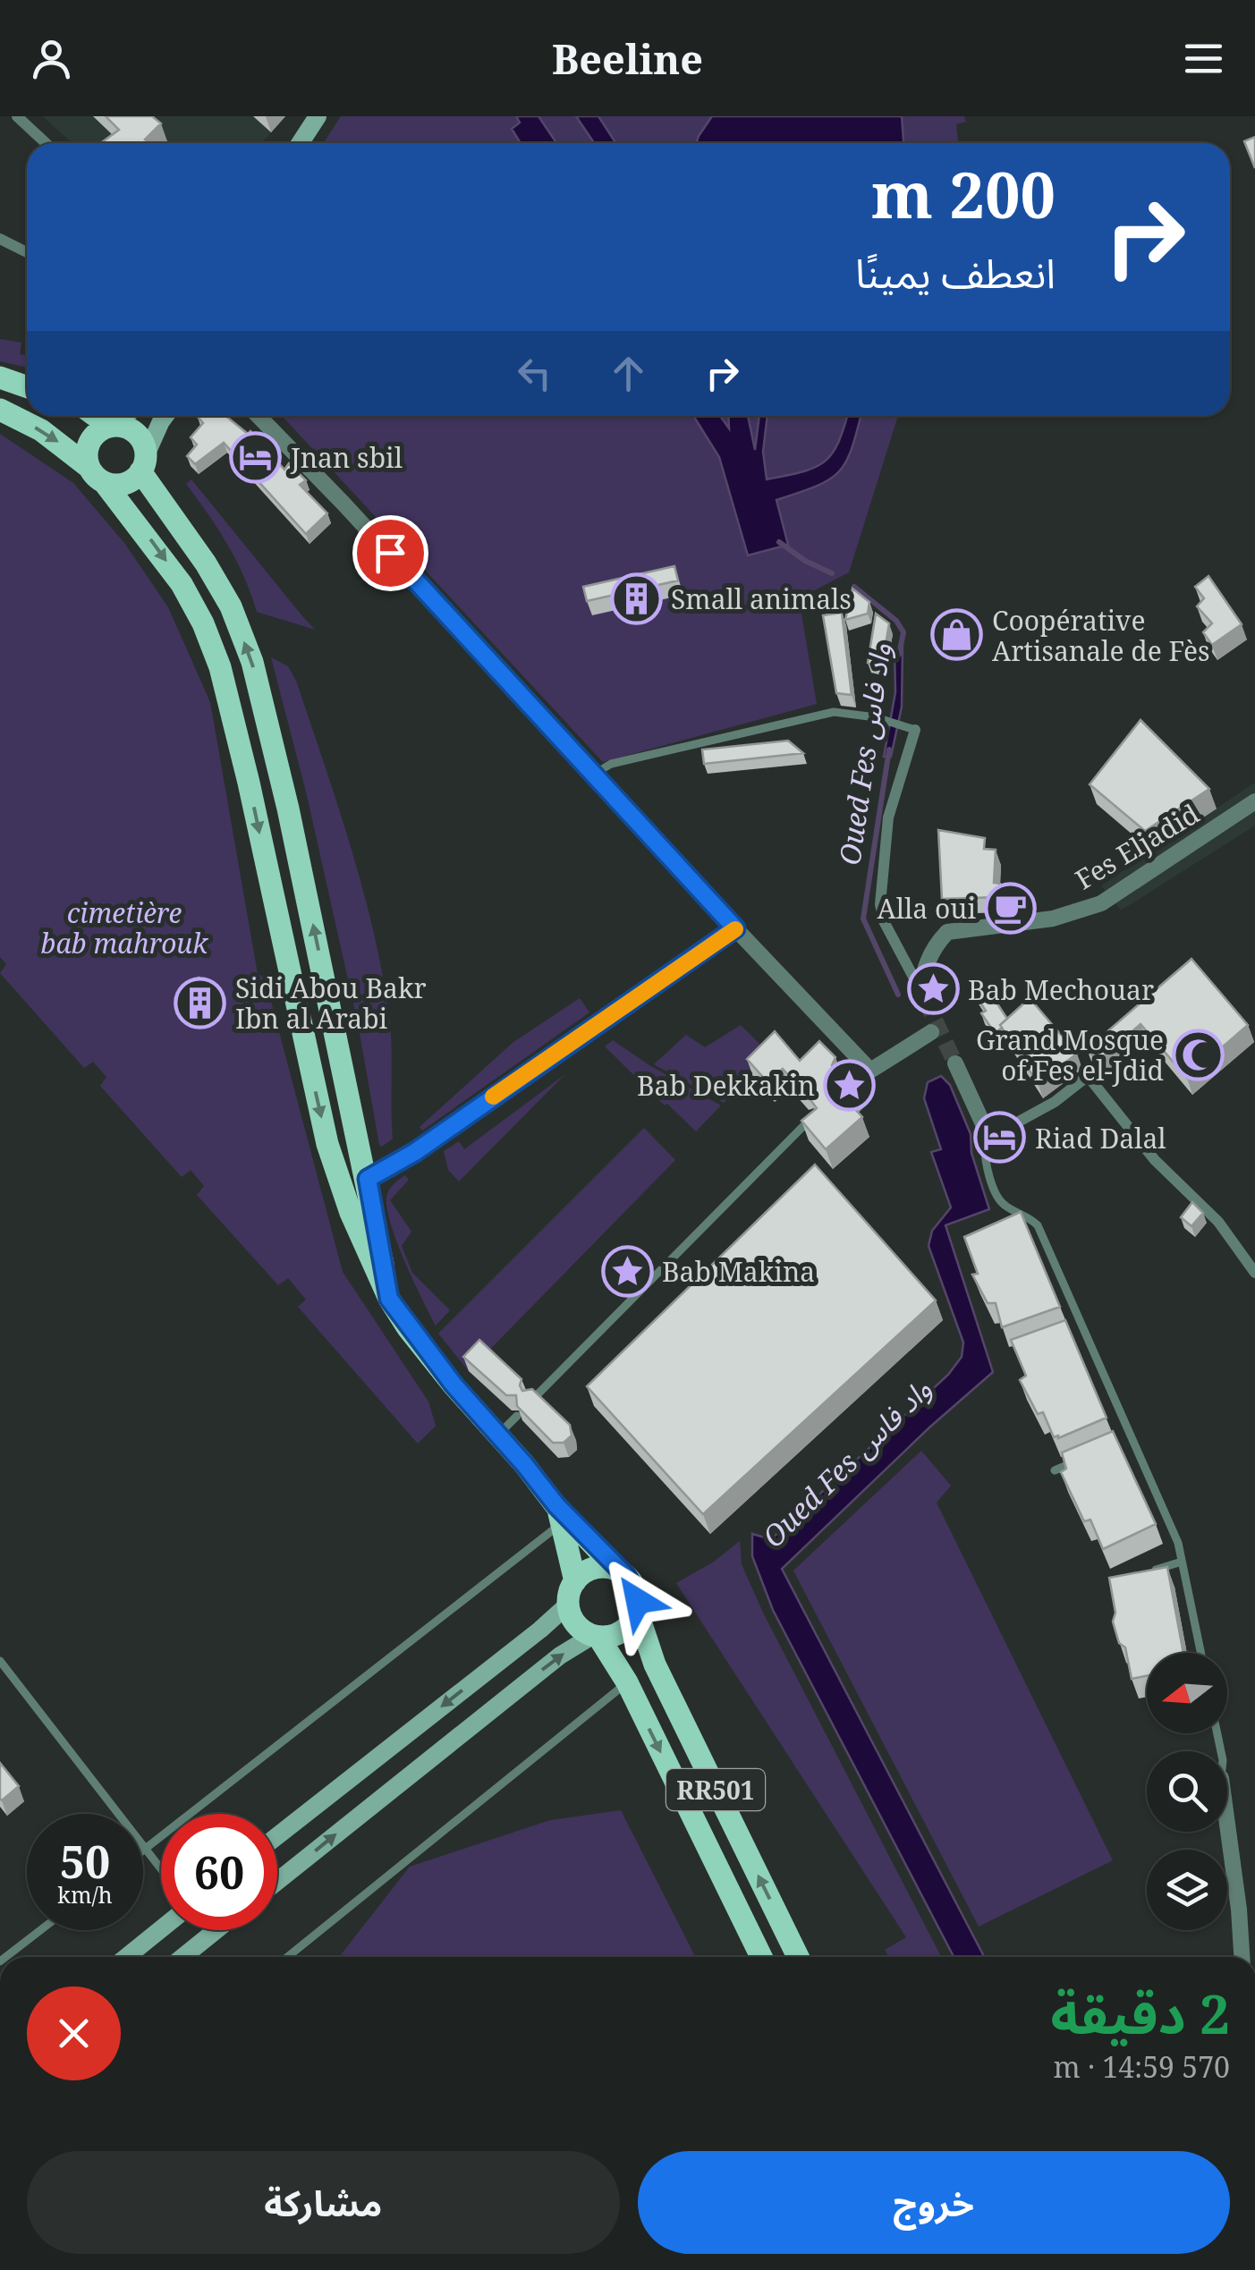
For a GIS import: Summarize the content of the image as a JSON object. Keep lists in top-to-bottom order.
{
  "streets": {
    "main road": ["RR501"],
    "street": ["Fes Eljadid"]
  },
  "water": ["Oued Fes واد فاس"],
  "parks": ["cimetière bab mahrouk"],
  "places": {
    "hotel": ["Jnan sbil", "Riad Dalal"],
    "building": ["Small animals", "Sidi Abou Bakr Ibn al Arabi"],
    "shop": ["Coopérative Artisanale de Fès"],
    "cafe": ["Alla oui"],
    "place": ["Bab Mechouar", "Bab Dekkakin", "Bab Makina"],
    "mosque": ["Grand Mosque of Fes el-Jdid"]
  },
  "north": "left",
  "page": {
    "header": "Beeline",
    "turn": ["200 m", "انعطف يمينًا"],
    "speed": "50 km/h",
    "limit": "60",
    "heading": ["2 دقيقة", "570 m · 14:59"],
    "buttons": ["خروج", "مشاركة"]
  }
}
